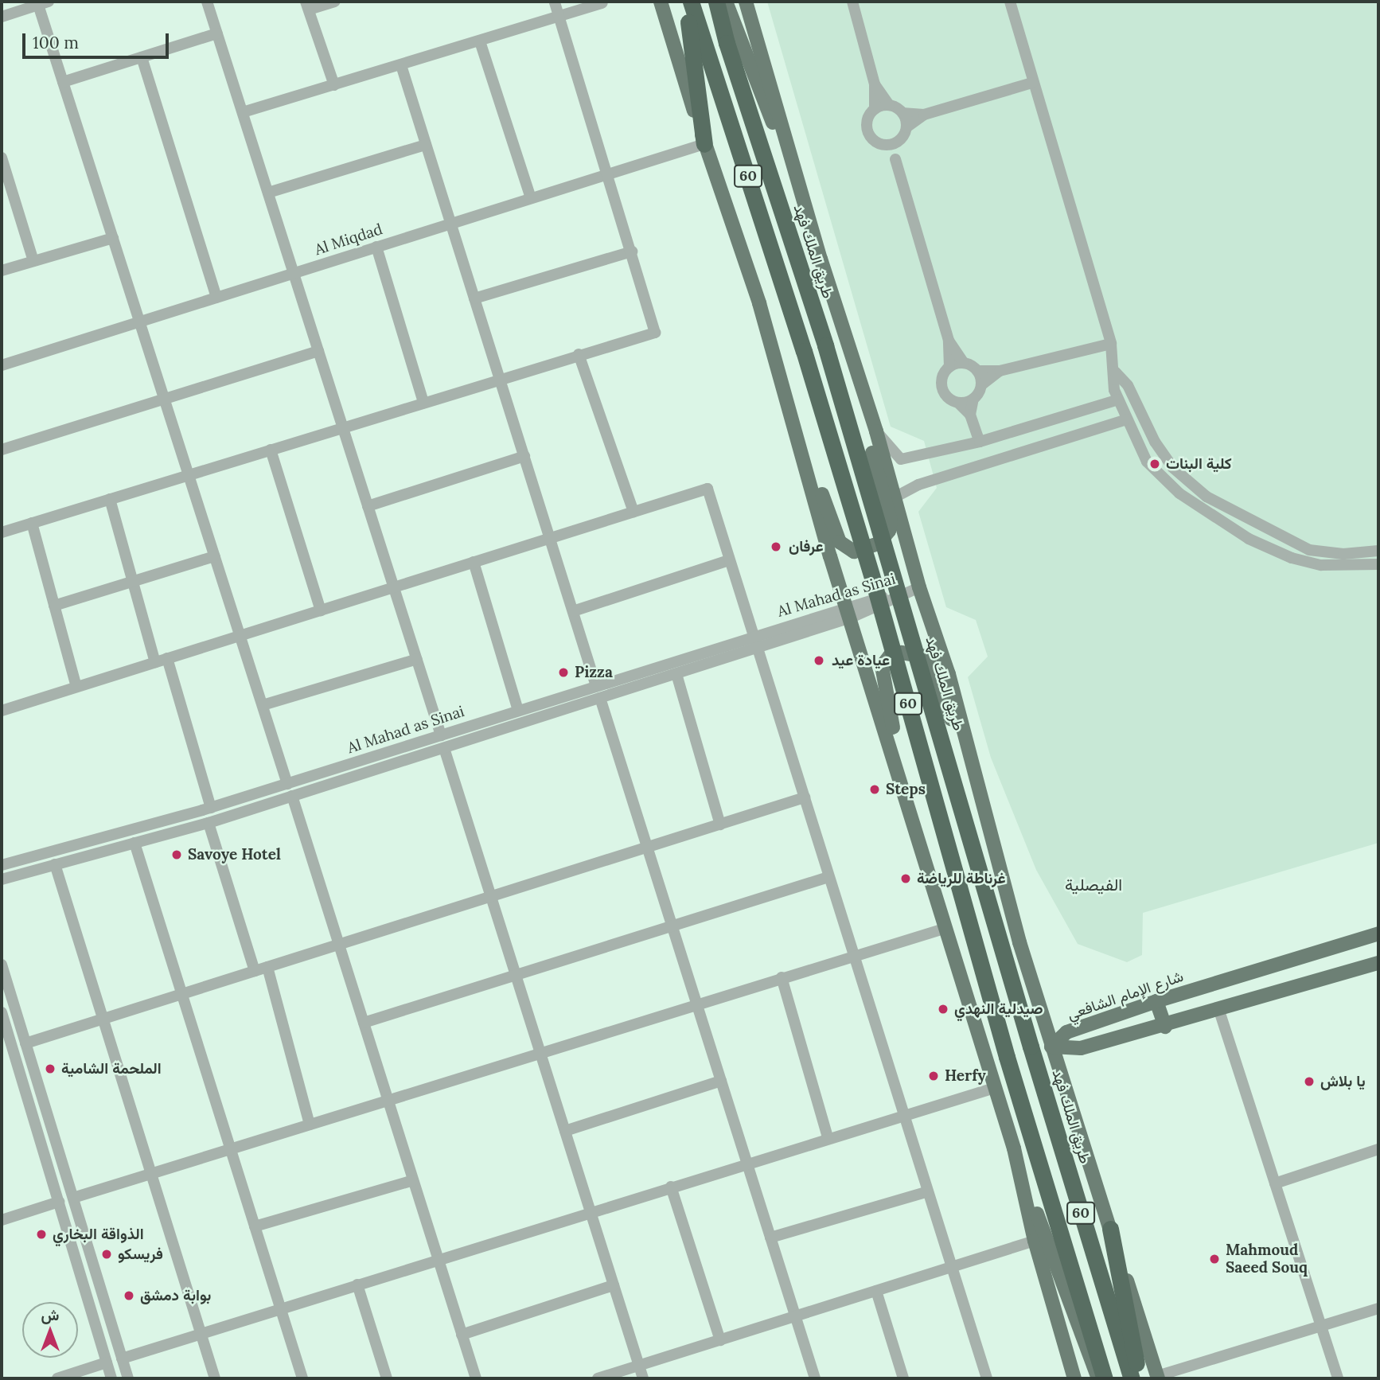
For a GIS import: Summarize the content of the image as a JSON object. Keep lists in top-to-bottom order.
{
  "streets": {
    "highway": ["60", "طريق الملك فهد"],
    "main road": ["شارع الإمام الشافعي"],
    "street": ["Al Miqdad", "Al Mahad as Sinai"]
  },
  "districts": ["الفيصلية"],
  "places": [
    "كلية البنات",
    "عرفان",
    "عيادة عيد",
    "Pizza",
    "Steps",
    "Savoye Hotel",
    "غرناطة للرياضة",
    "صيدلية النهدي",
    "الملحمة الشامية",
    "Herfy",
    "يا بلاش",
    "الذواقة البخاري",
    "فريسكو",
    "Mahmoud Saeed Souq",
    "بوابة دمشق"
  ],
  "scale_bar": "100 m",
  "north": "top"
}
